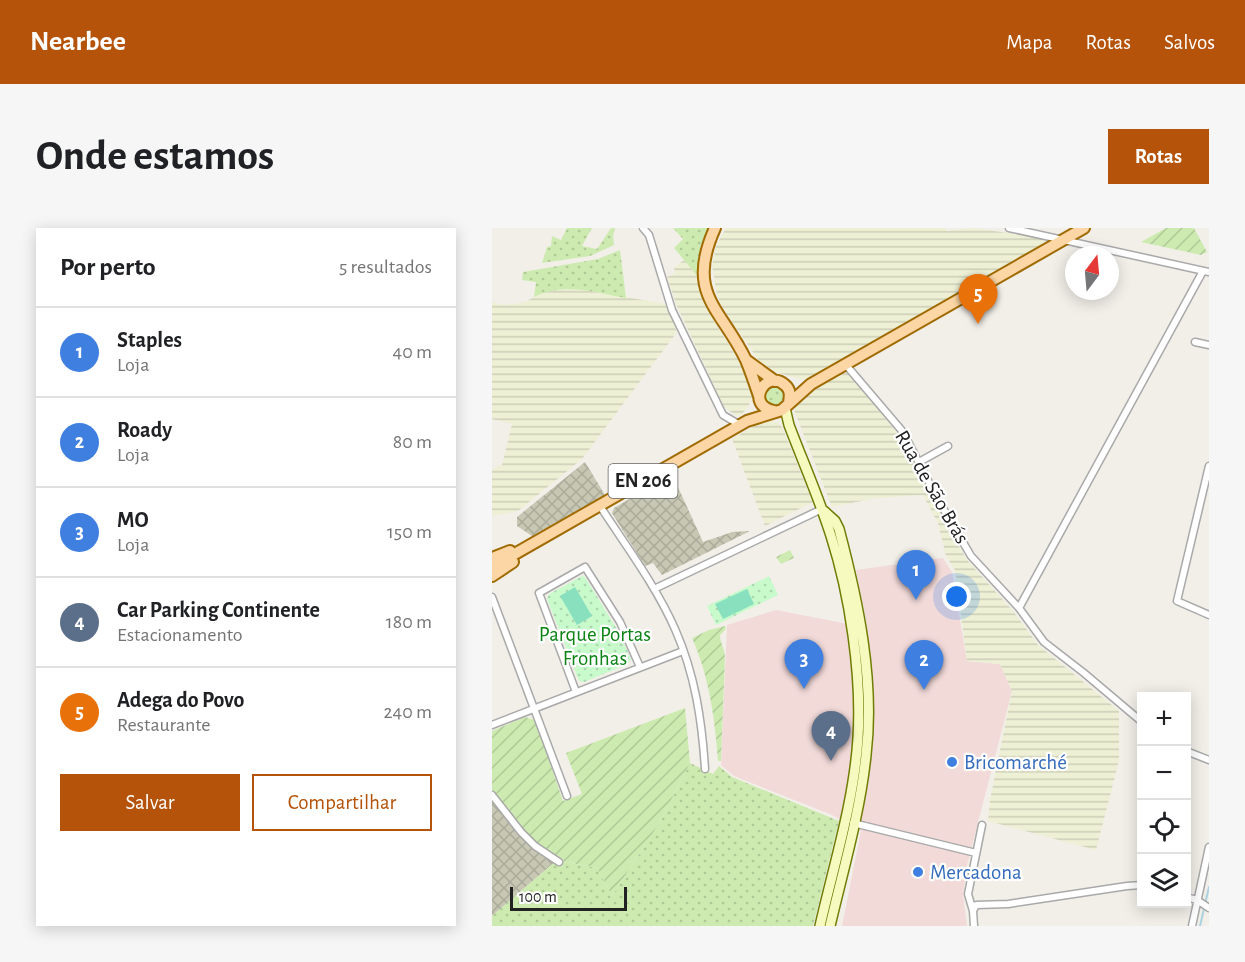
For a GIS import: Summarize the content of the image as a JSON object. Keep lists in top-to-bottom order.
{
  "streets": {
    "main road": ["EN 206"],
    "street": ["Rua de São Brás"]
  },
  "crossings": [
    ["EN 206", "Rua de São Brás"]
  ],
  "parks": ["Parque Portas Fronhas"],
  "places": ["Bricomarché", "Mercadona"],
  "scale_bar": "100 m",
  "north": "top",
  "page": {
    "header": "Nearbee",
    "nav": ["Mapa", "Rotas", "Salvos"],
    "buttons": [
      "Rotas",
      ["Salvar", "Compartilhar"]
    ],
    "title": "Onde estamos",
    "heading": ["Por perto", "5 resultados"],
    "pins": [
      "5",
      "1",
      "3",
      "2",
      "4"
    ],
    "list": [
      {
        "mark": "1",
        "name": "Staples",
        "note": "Loja",
        "value": "40 m"
      },
      {
        "mark": "2",
        "name": "Roady",
        "note": "Loja",
        "value": "80 m"
      },
      {
        "mark": "3",
        "name": "MO",
        "note": "Loja",
        "value": "150 m"
      },
      {
        "mark": "4",
        "name": "Car Parking Continente",
        "note": "Estacionamento",
        "value": "180 m"
      },
      {
        "mark": "5",
        "name": "Adega do Povo",
        "note": "Restaurante",
        "value": "240 m"
      }
    ],
    "map_buttons": ["+", "−"],
    "scale": "100 m"
  }
}
